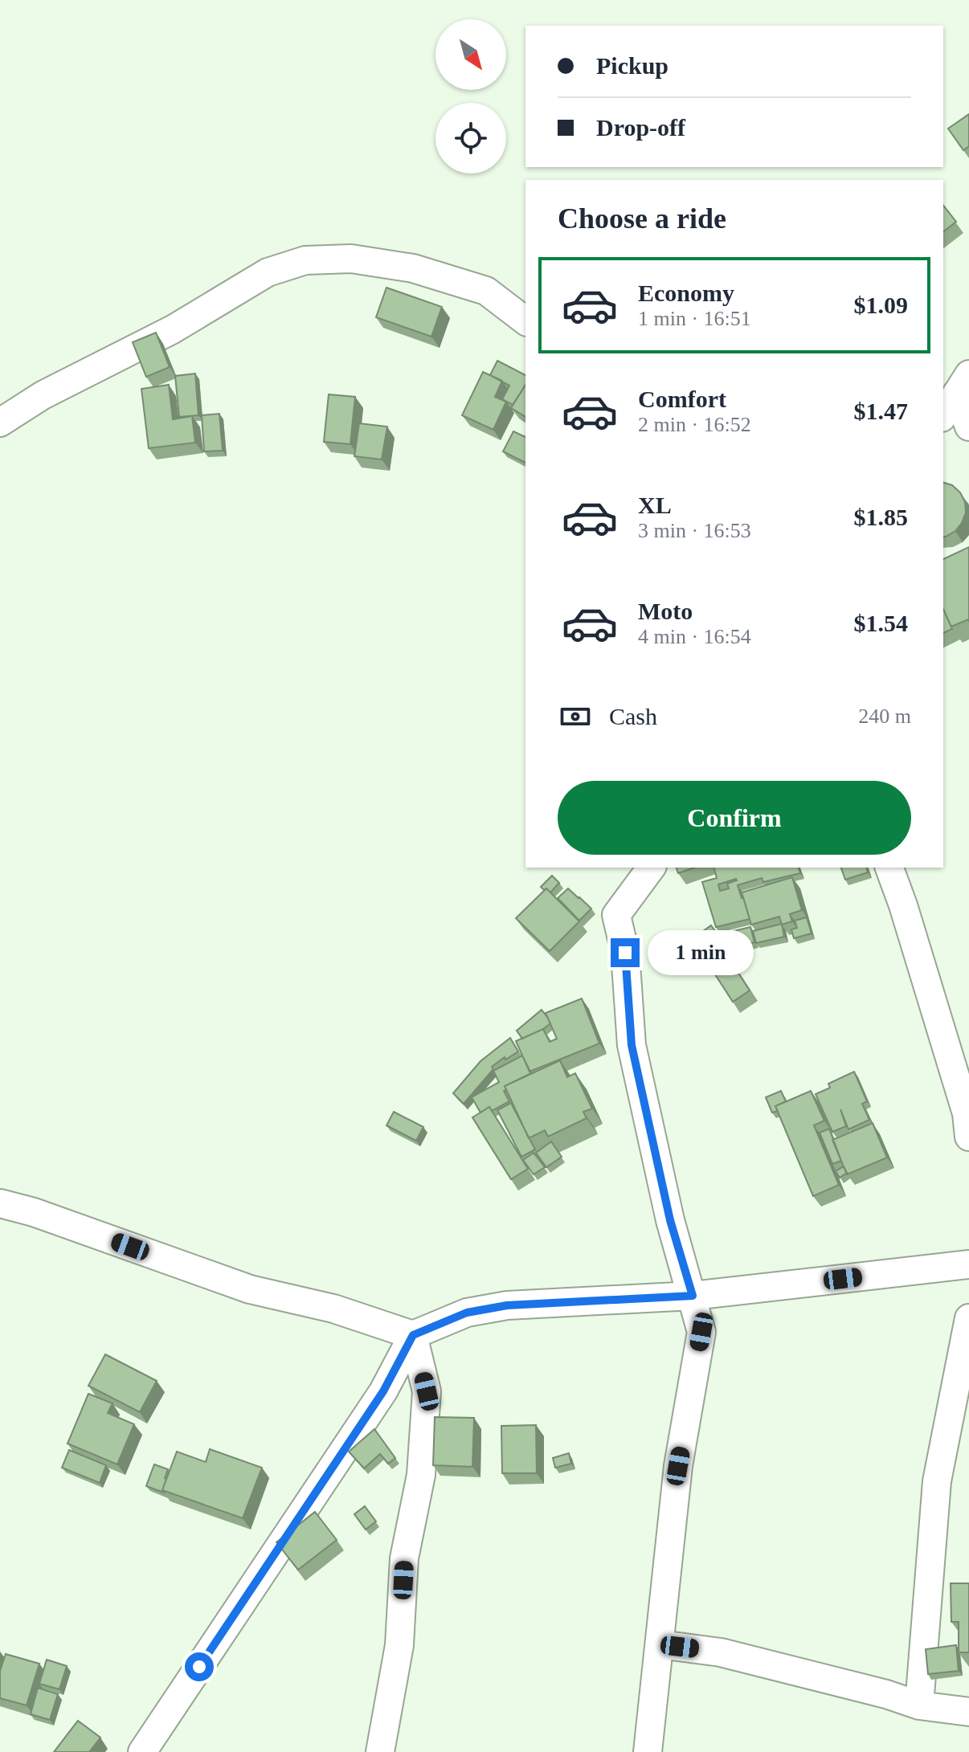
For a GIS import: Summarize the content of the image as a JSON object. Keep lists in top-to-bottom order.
{
  "north": "bottom right",
  "page": {
    "banner": ["Pickup", "Drop-off"],
    "heading": "Choose a ride",
    "list": [
      {
        "name": "Economy",
        "note": "1 min · 16:51",
        "value": "$1.09"
      },
      {
        "name": "Comfort",
        "note": "2 min · 16:52",
        "value": "$1.47"
      },
      {
        "name": "XL",
        "note": "3 min · 16:53",
        "value": "$1.85"
      },
      {
        "name": "Moto",
        "note": "4 min · 16:54",
        "value": "$1.54"
      }
    ],
    "pay": ["Cash", "240 m"],
    "buttons": "Confirm",
    "bubble": "1 min"
  }
}
